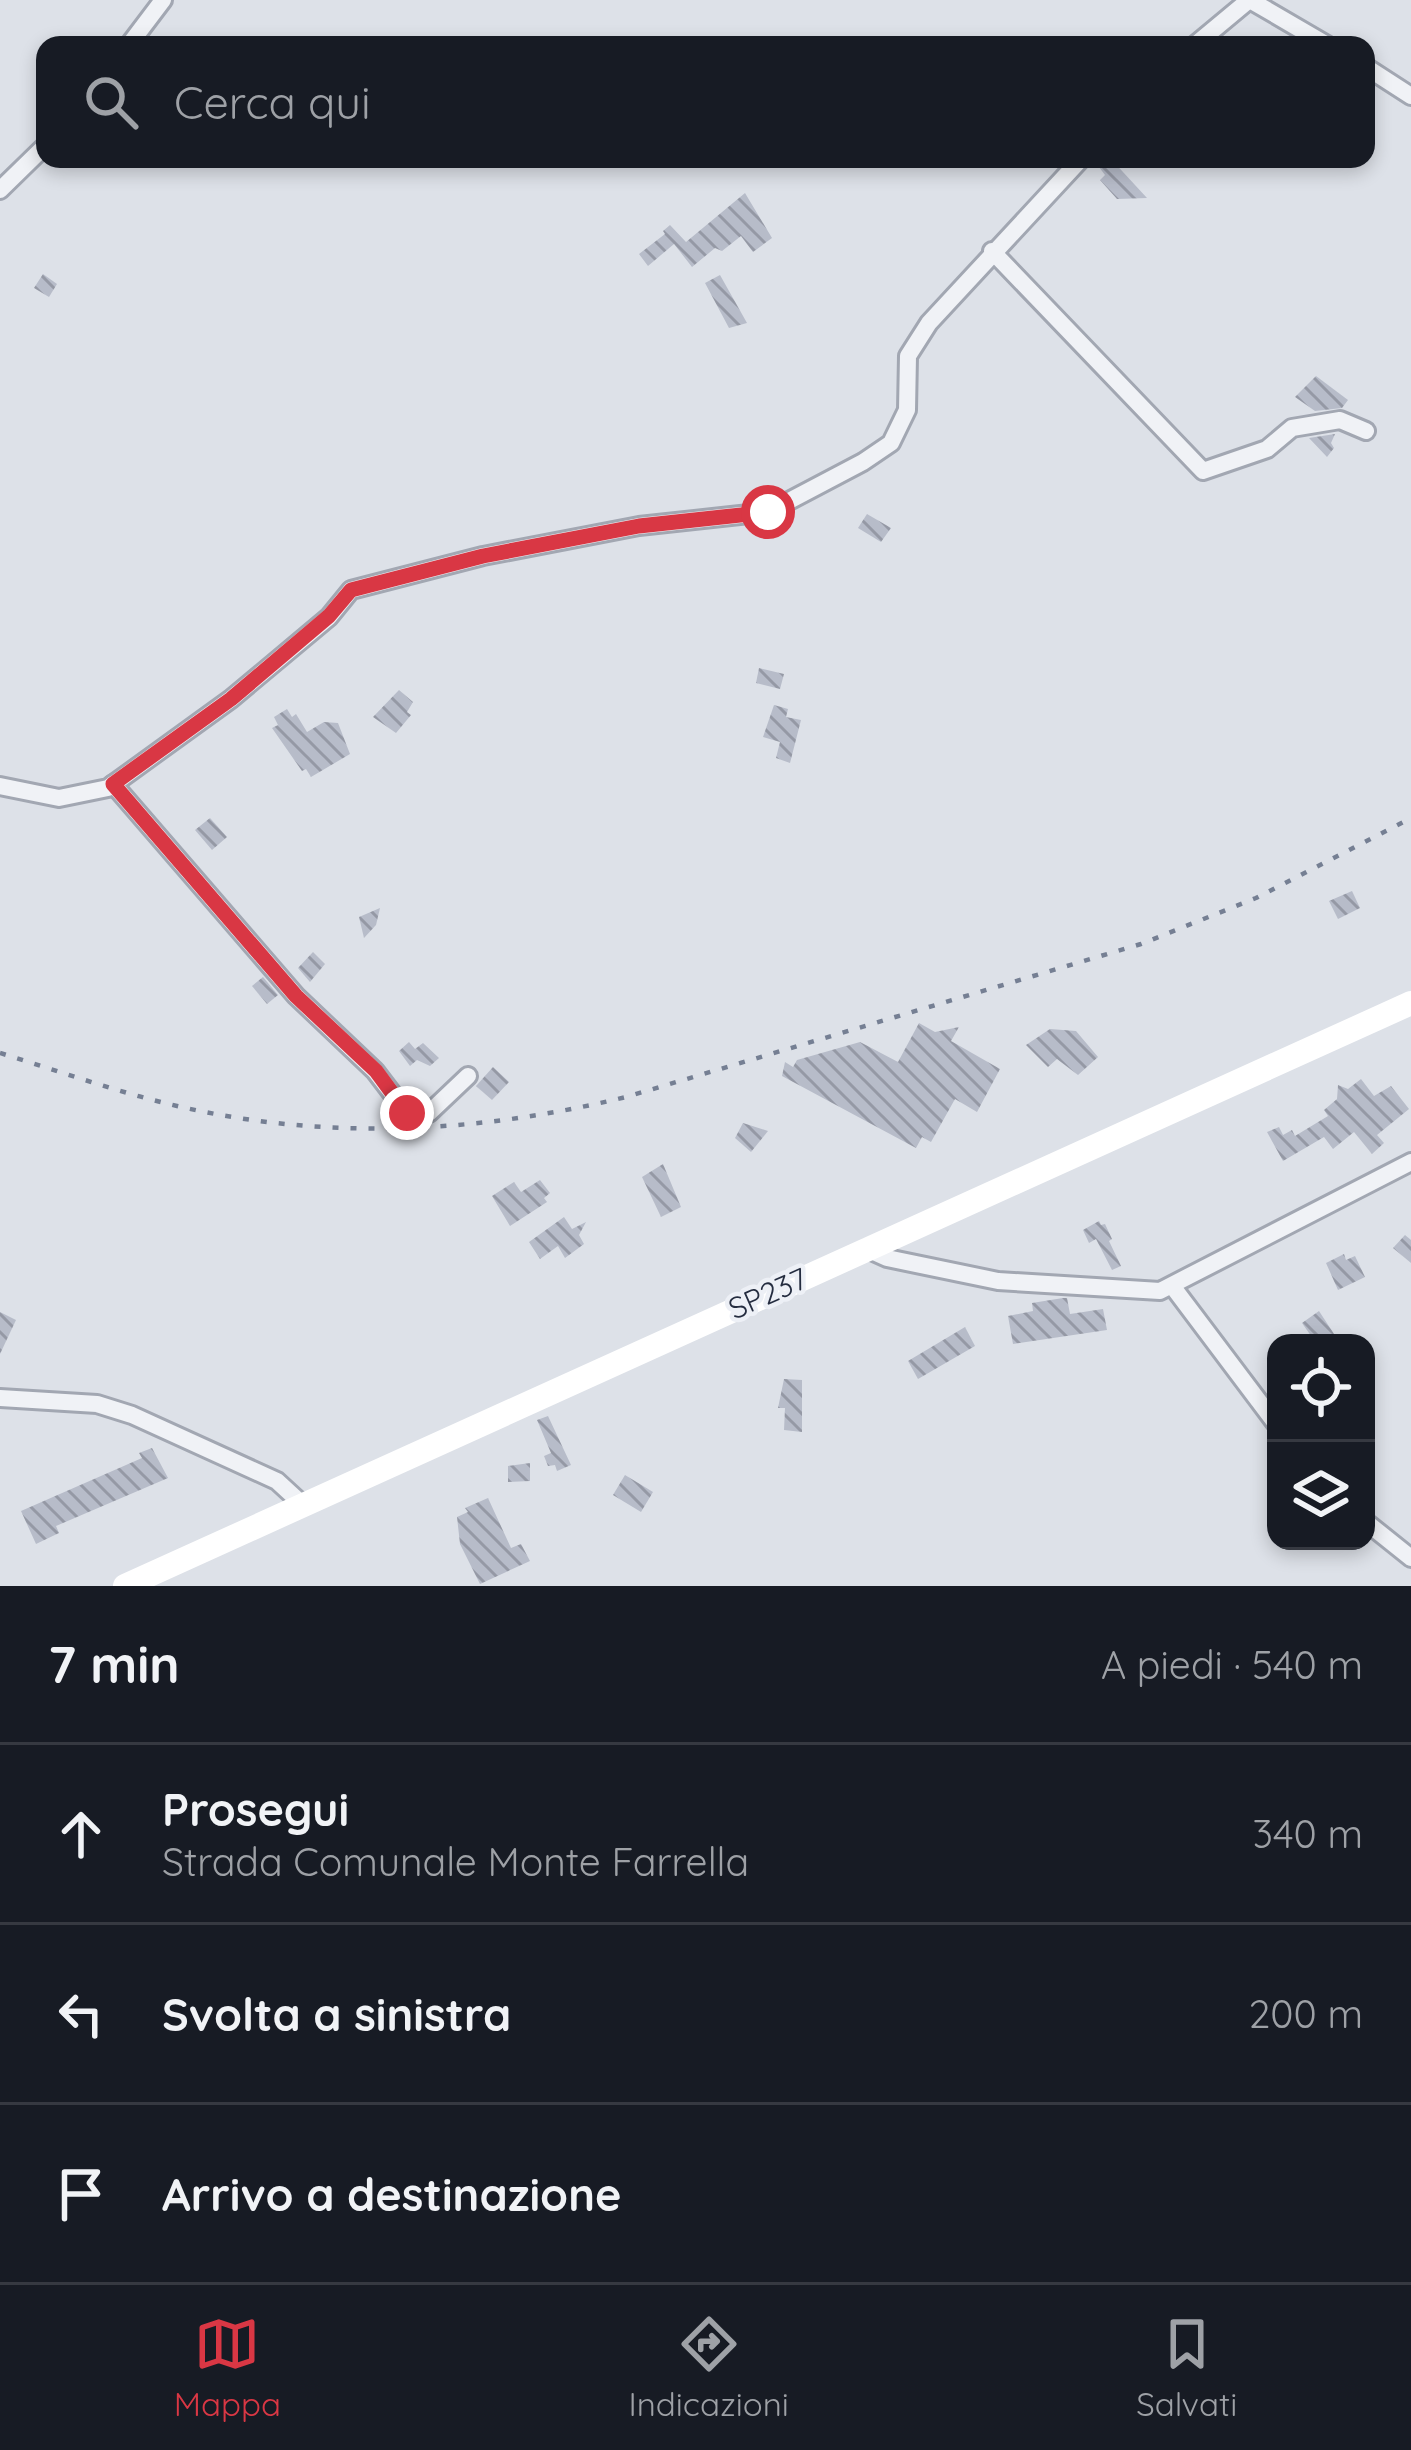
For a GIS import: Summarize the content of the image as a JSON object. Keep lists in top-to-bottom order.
{
  "streets": {
    "main road": ["SP237"]
  },
  "page": {
    "search": "Cerca qui",
    "heading": ["7 min", "A piedi · 540 m"],
    "list": [
      ["Prosegui", "Strada Comunale Monte Farrella", "340 m"],
      ["Svolta a sinistra", "200 m"],
      "Arrivo a destinazione"
    ],
    "nav": ["Mappa", "Indicazioni", "Salvati"]
  }
}
